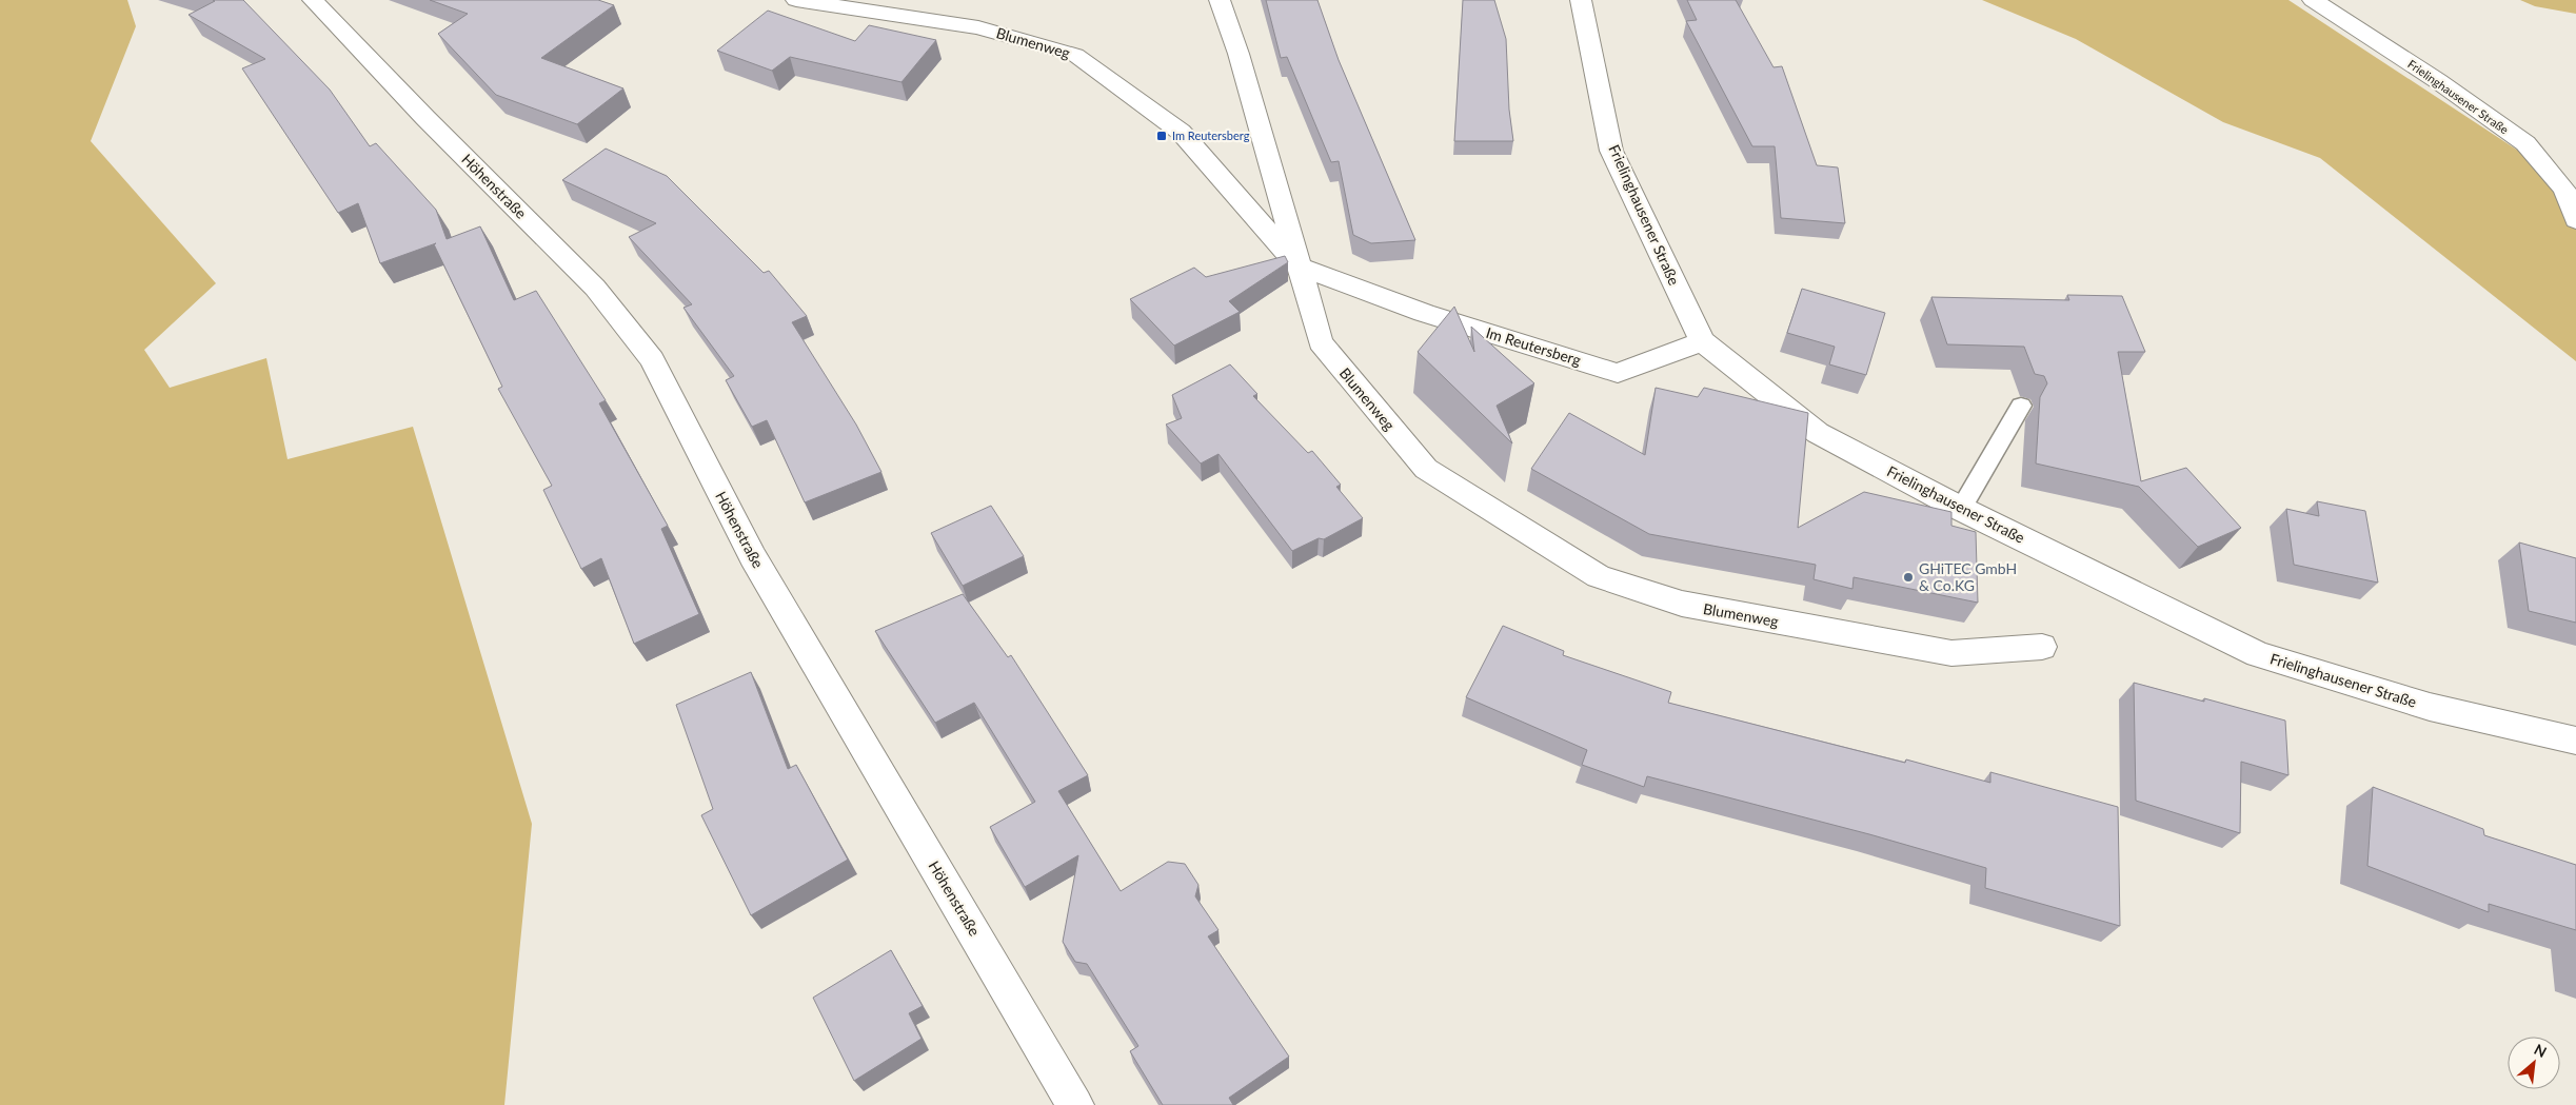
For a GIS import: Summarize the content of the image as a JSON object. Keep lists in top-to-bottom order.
{
  "streets": {
    "street": [
      "Blumenweg",
      "Frielinghausener Straße",
      "Höhenstraße",
      "Im Reutersberg"
    ]
  },
  "crossings": [
    ["Blumenweg", "Im Reutersberg"],
    ["Frielinghausener Straße", "Im Reutersberg"]
  ],
  "places": {
    "transit": ["Im Reutersberg"],
    "other": ["GHiTEC GmbH & Co.KG"]
  },
  "north": "top right"
}
